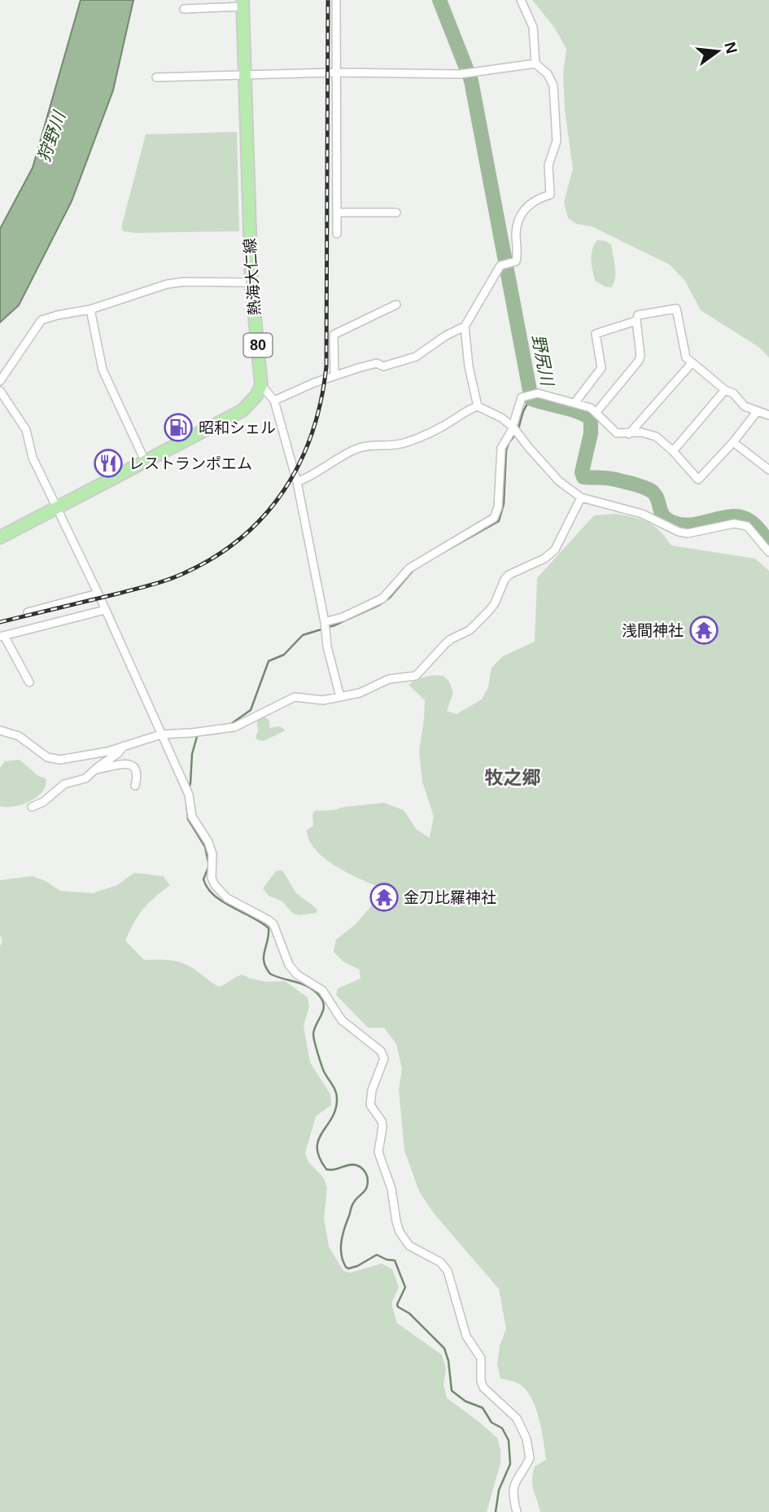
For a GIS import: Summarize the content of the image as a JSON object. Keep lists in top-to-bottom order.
{
  "streets": {
    "main road": ["熱海大仁線", "80"]
  },
  "districts": ["牧之郷"],
  "water": ["狩野川", "野尻川"],
  "places": {
    "fuel station": ["昭和シェル"],
    "restaurant": ["レストランポエム"],
    "temple": ["浅間神社", "金刀比羅神社"]
  },
  "north": "right"
}
